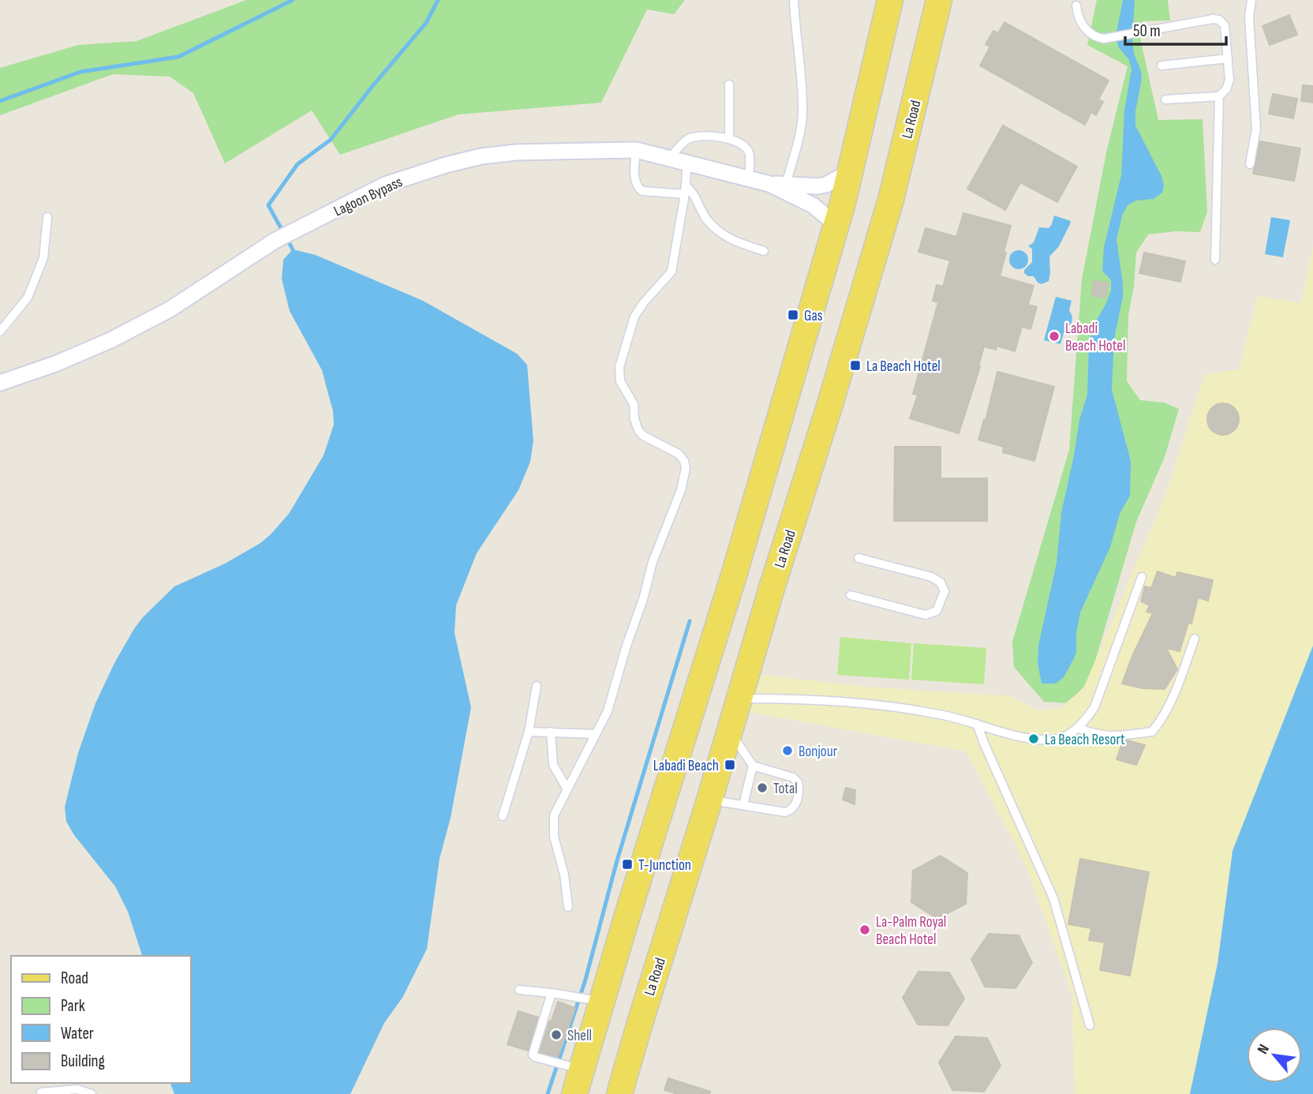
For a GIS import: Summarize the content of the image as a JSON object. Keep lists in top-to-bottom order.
{
  "streets": {
    "main road": ["La Road"],
    "street": ["Lagoon Bypass"]
  },
  "places": {
    "transit": [
      "Gas",
      "La Beach Hotel",
      "Labadi Beach",
      "T-Junction"
    ],
    "other": [
      "Labadi Beach Hotel",
      "La Beach Resort",
      "Bonjour",
      "Total",
      "La-Palm Royal Beach Hotel",
      "Shell"
    ]
  },
  "legend": [
    "Road",
    "Park",
    "Water",
    "Building"
  ],
  "scale_bar": "50 m",
  "north": "top left"
}
